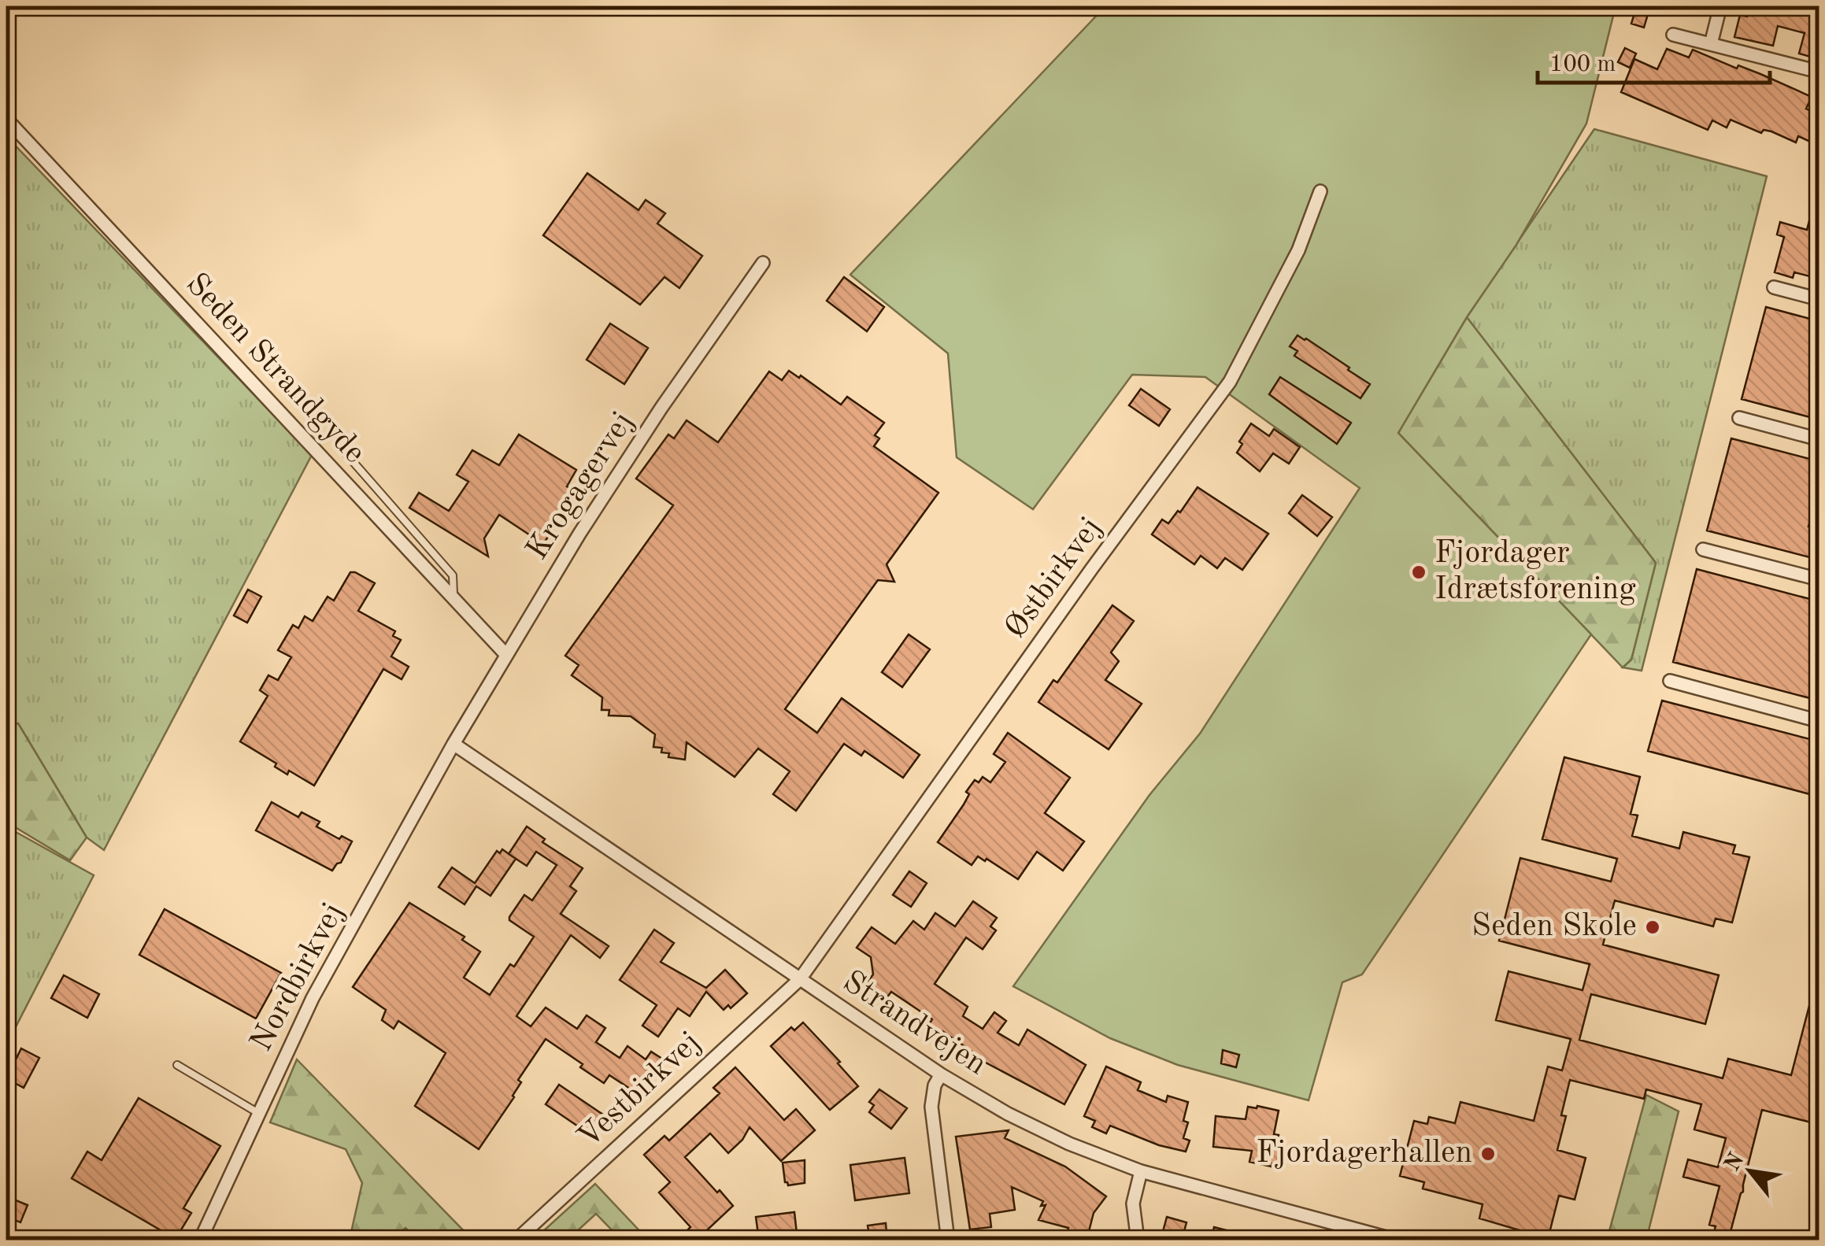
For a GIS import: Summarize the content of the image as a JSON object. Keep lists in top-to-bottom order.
{
  "streets": {
    "street": [
      "Seden Strandgyde",
      "Krogagervej",
      "Østbirkvej",
      "Nordbirkvej",
      "Strandvejen",
      "Vestbirkvej"
    ]
  },
  "crossings": [
    ["Seden Strandgyde", "Krogagervej"],
    ["Krogagervej", "Nordbirkvej"],
    ["Krogagervej", "Strandvejen"],
    ["Østbirkvej", "Strandvejen"],
    ["Østbirkvej", "Vestbirkvej"],
    ["Nordbirkvej", "Strandvejen"],
    ["Strandvejen", "Vestbirkvej"]
  ],
  "places": ["Fjordager Idrætsforening", "Seden Skole", "Fjordagerhallen"],
  "scale_bar": "100 m",
  "north": "top left"
}
